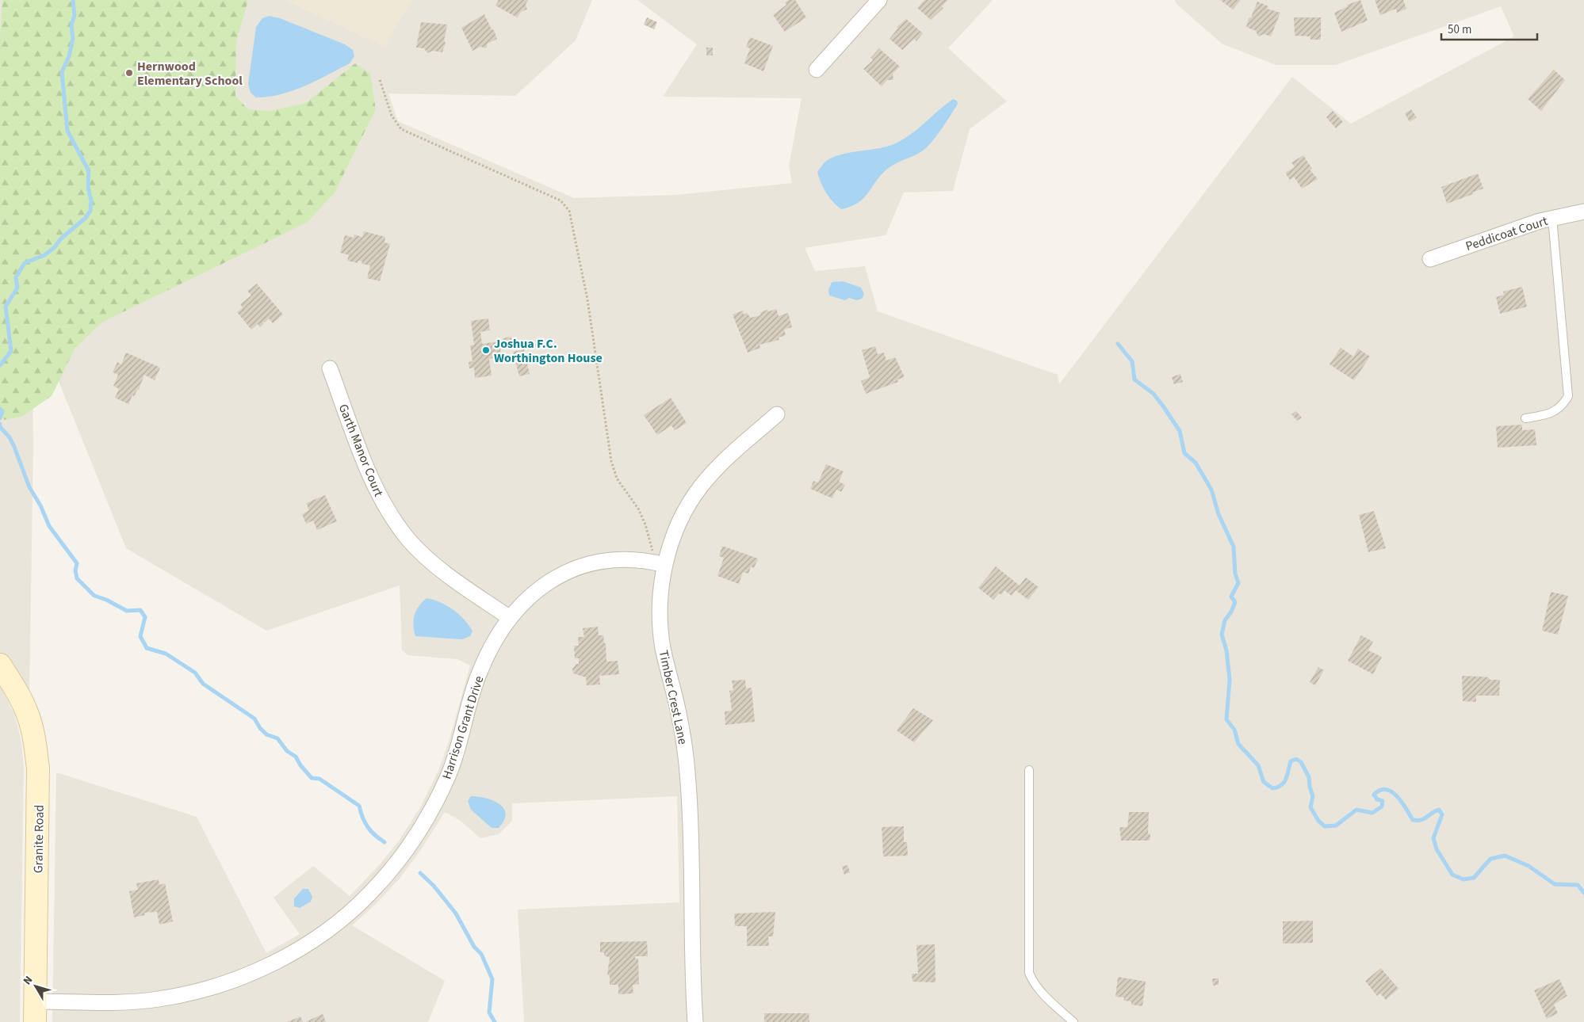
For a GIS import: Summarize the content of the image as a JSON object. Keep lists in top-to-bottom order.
{
  "streets": {
    "street": [
      "Peddicoat Court",
      "Garth Manor Court",
      "Timber Crest Lane",
      "Harrison Grant Drive",
      "Granite Road"
    ]
  },
  "crossings": [
    ["Garth Manor Court", "Harrison Grant Drive"],
    ["Timber Crest Lane", "Harrison Grant Drive"],
    ["Harrison Grant Drive", "Granite Road"]
  ],
  "places": ["Hernwood Elementary School", "Joshua F.C. Worthington House"],
  "scale_bar": "50 m",
  "north": "top left"
}
